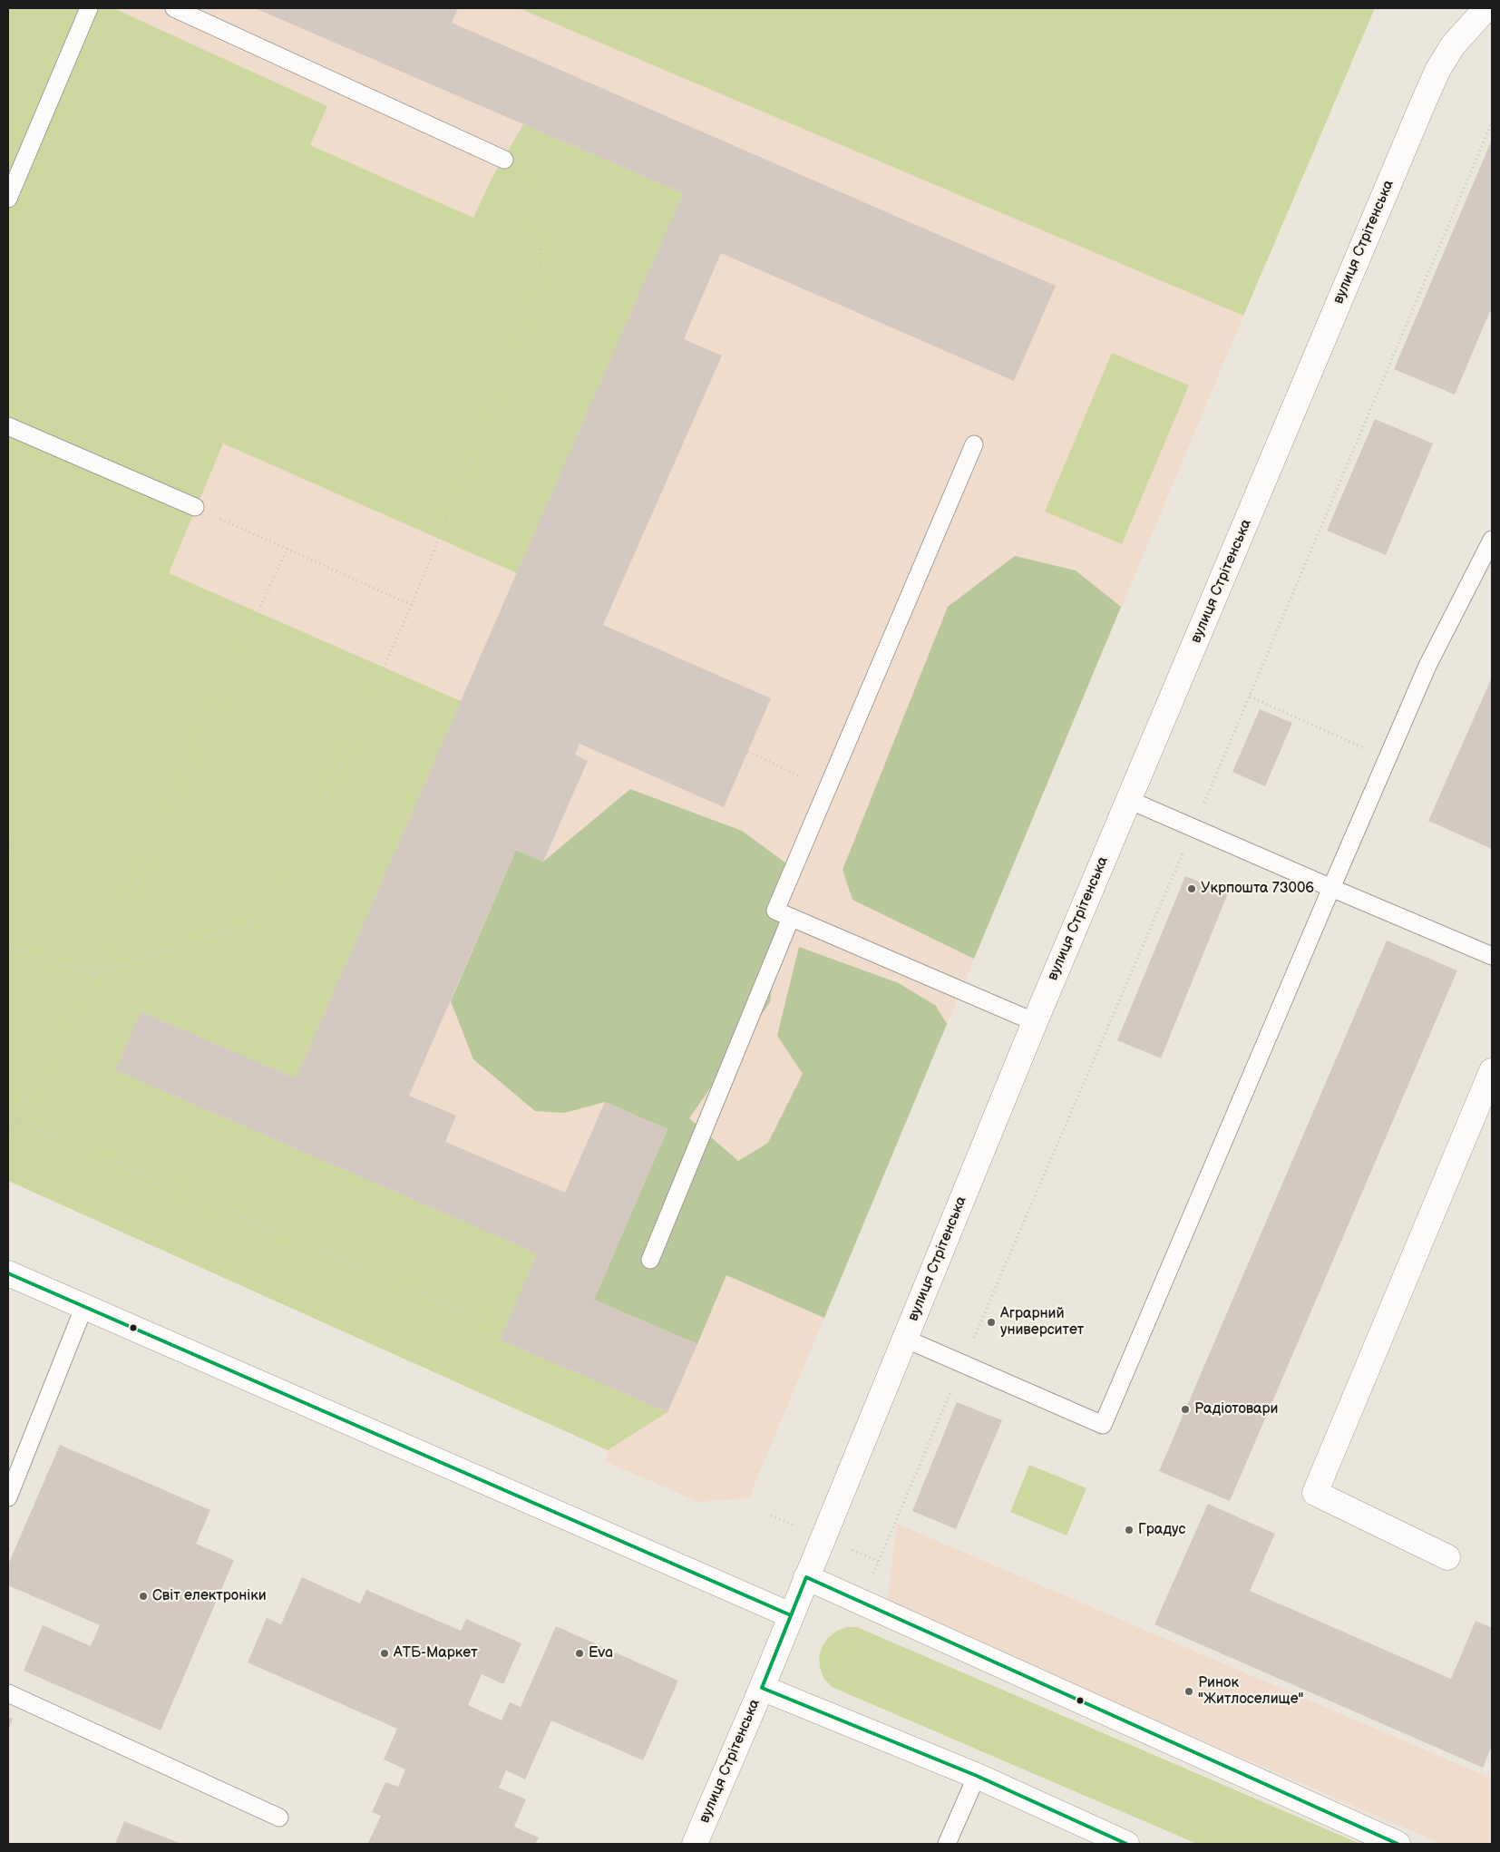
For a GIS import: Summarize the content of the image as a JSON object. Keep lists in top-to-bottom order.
{
  "streets": {
    "street": ["вулиця Стрітенська"]
  },
  "places": [
    "Укрпошта 73006",
    "Аграрний университет",
    "Радіотовари",
    "Градус",
    "Світ електроніки",
    "АТБ-Маркет",
    "Eva",
    "Ринок \"Житлоселище\""
  ]
}
